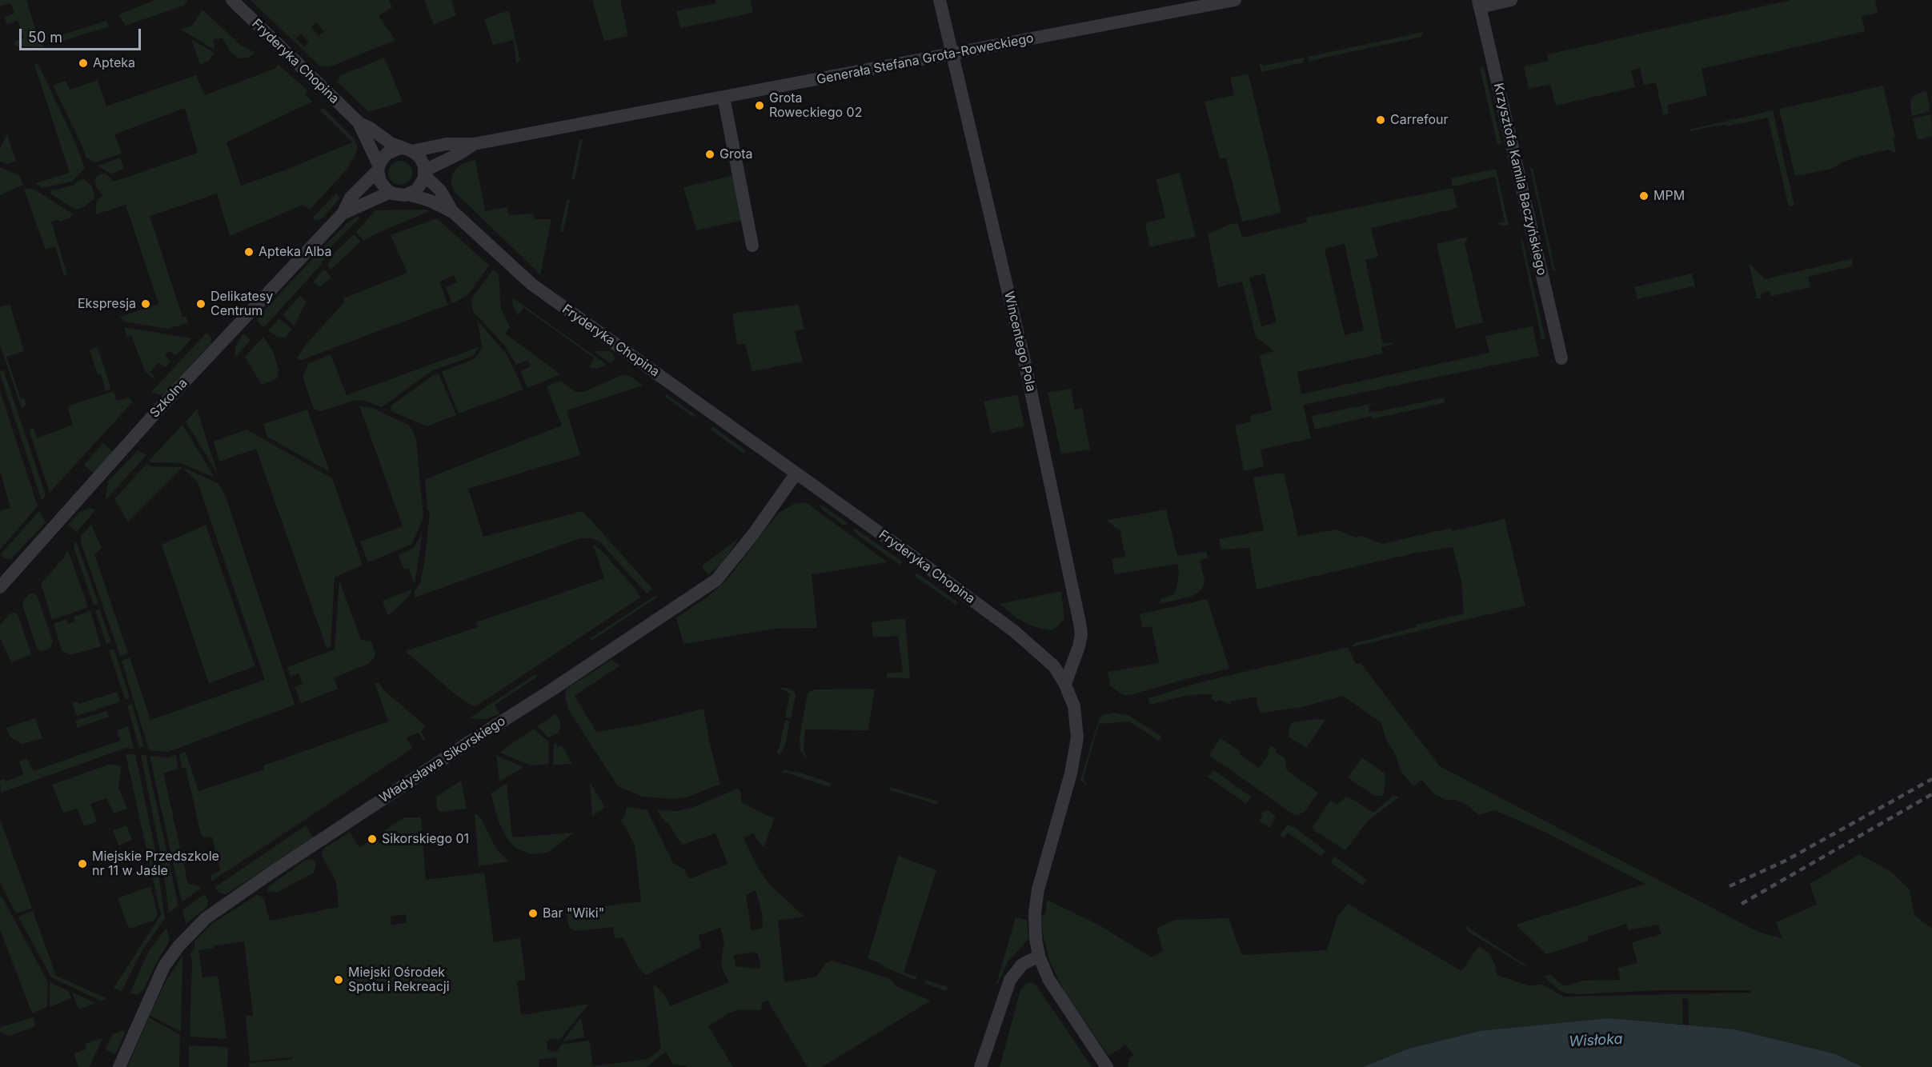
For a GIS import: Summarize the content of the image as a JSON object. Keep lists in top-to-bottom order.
{
  "streets": {
    "street": [
      "Generała Stefana Grota-Roweckiego",
      "Fryderyka Chopina",
      "Krzysztofa Kamila Baczyńskiego",
      "Wincentego Pola",
      "Szkolna",
      "Władysława Sikorskiego"
    ]
  },
  "crossings": [
    ["Generała Stefana Grota-Roweckiego", "Wincentego Pola"],
    ["Fryderyka Chopina", "Wincentego Pola"],
    ["Fryderyka Chopina", "Władysława Sikorskiego"]
  ],
  "water": ["Wisłoka"],
  "places": [
    "Apteka",
    "Grota Roweckiego 02",
    "Carrefour",
    "Grota",
    "MPM",
    "Apteka Alba",
    "Ekspresja",
    "Delikatesy Centrum",
    "Sikorskiego 01",
    "Miejskie Przedszkole nr 11 w Jaśle",
    "Bar \"Wiki\"",
    "Miejski Ośrodek Spotu i Rekreacji"
  ],
  "scale_bar": "50 m"
}
